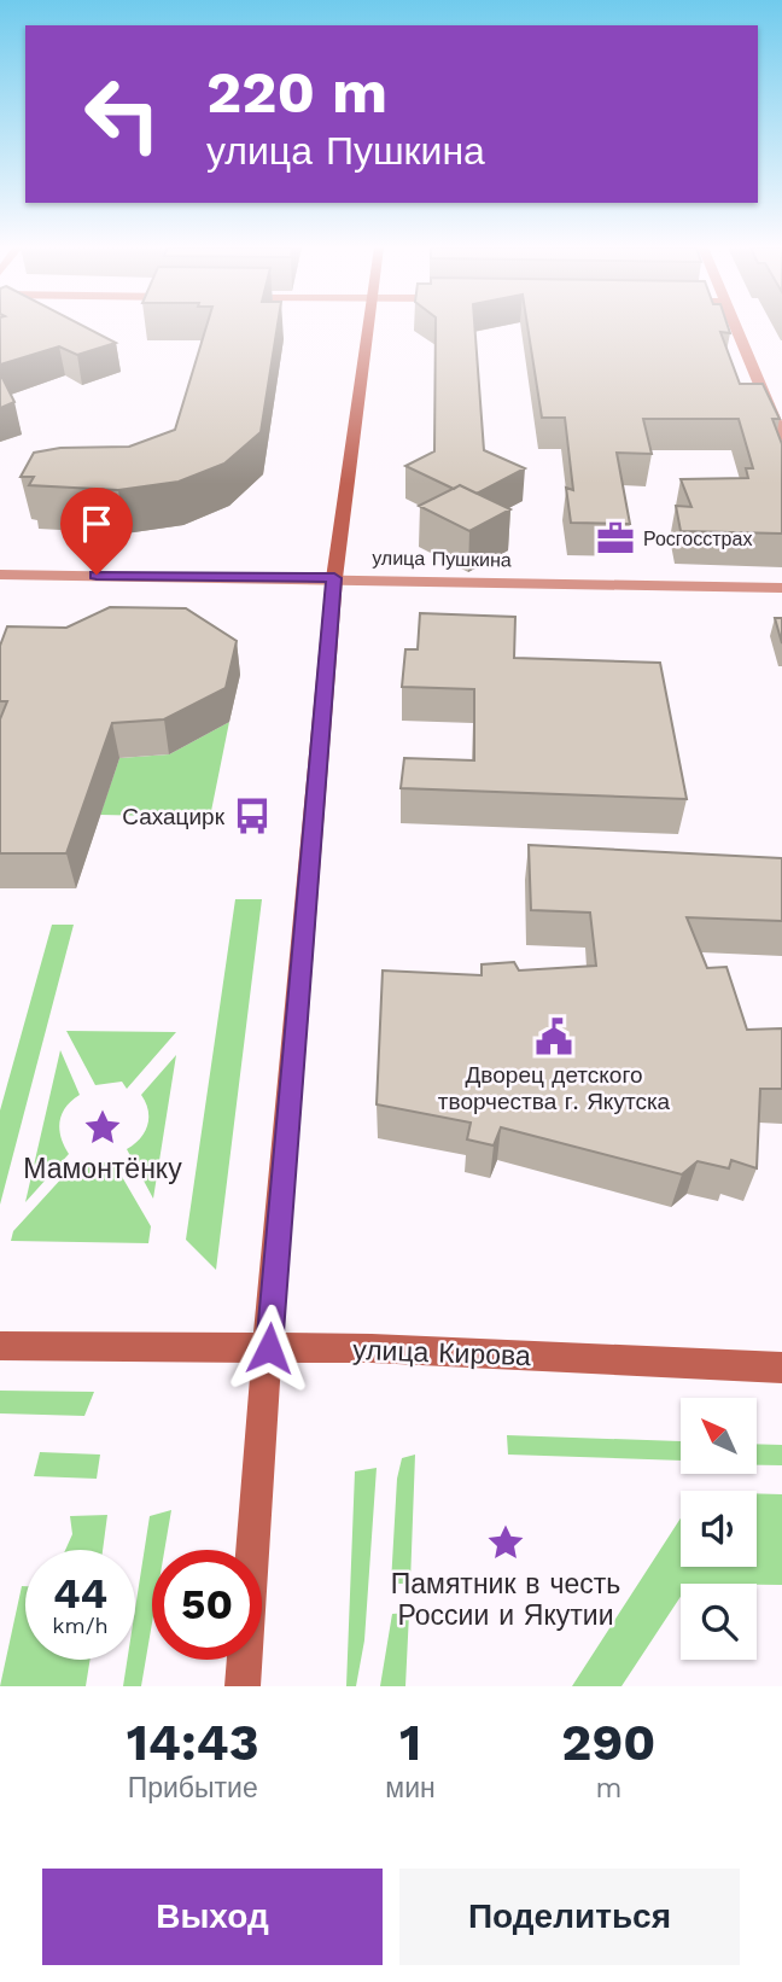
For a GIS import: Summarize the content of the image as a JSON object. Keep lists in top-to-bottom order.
{
  "streets": {
    "main road": ["улица Кирова"],
    "street": ["улица Пушкина"]
  },
  "places": {
    "office": ["Росгосстрах"],
    "bus stop": ["Сахацирк"],
    "public building": ["Дворец детского творчества г. Якутска"],
    "place": ["Мамонтёнку", "Памятник в честь России и Якутии"]
  },
  "north": "top left",
  "page": {
    "turn": ["220 m", "улица Пушкина"],
    "speed": "44 km/h",
    "limit": "50",
    "eta": [
      "14:43",
      "Прибытие",
      "1",
      "мин",
      "290",
      "m"
    ],
    "buttons": ["Выход", "Поделиться"]
  }
}
